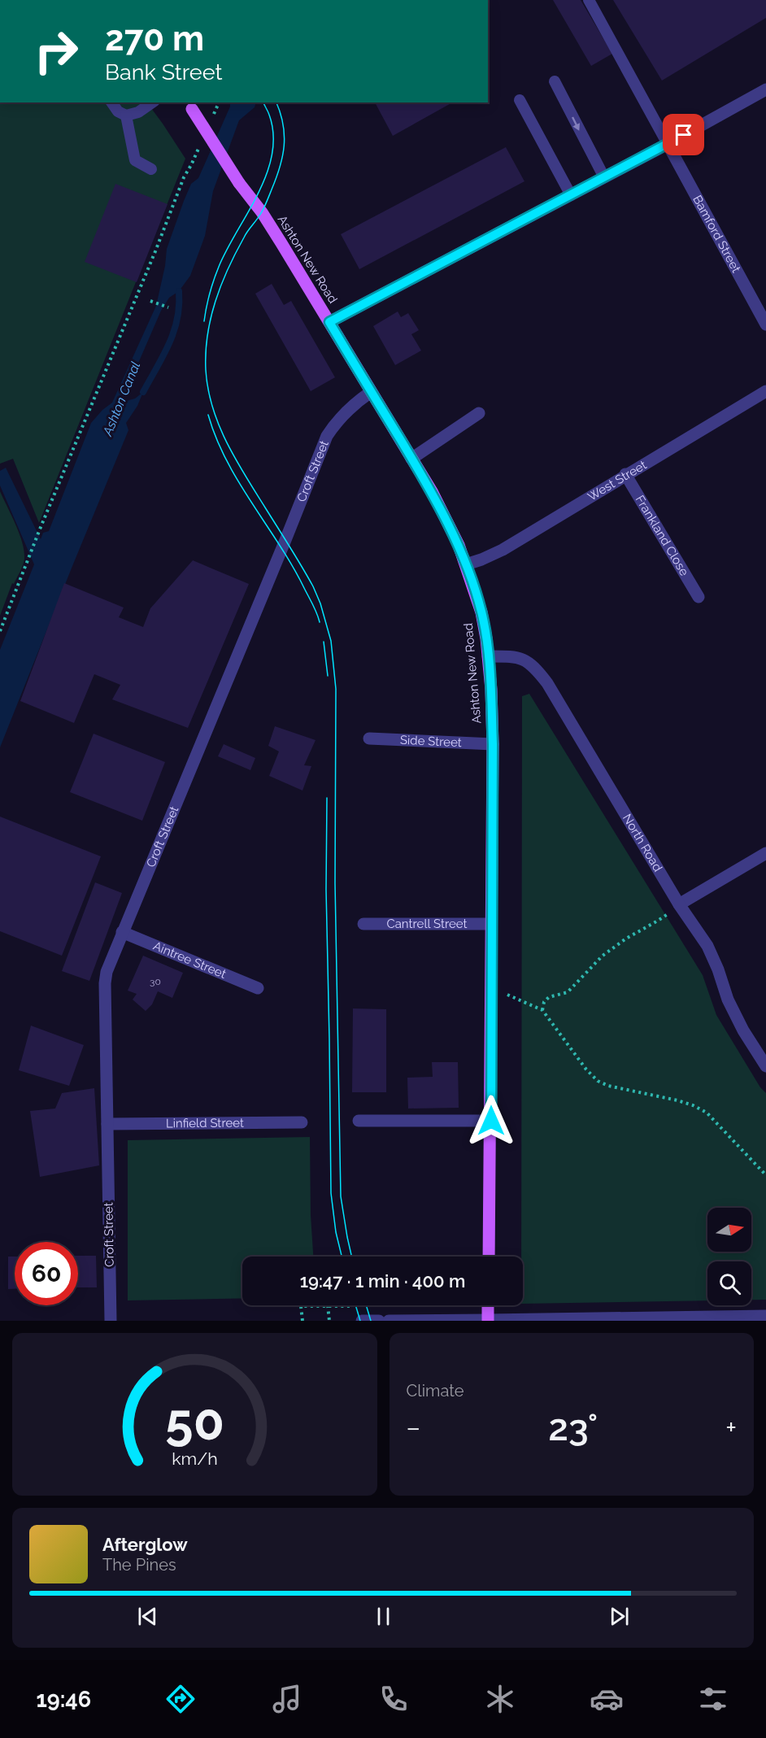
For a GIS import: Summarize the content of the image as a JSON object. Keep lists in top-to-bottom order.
{
  "streets": {
    "main road": ["Ashton New Road"],
    "street": [
      "Bamford Street",
      "Croft Street",
      "West Street",
      "Frankland Close",
      "Side Street",
      "North Road",
      "Cantrell Street",
      "Aintree Street",
      "Linfield Street"
    ]
  },
  "crossings": [
    ["Ashton New Road", "Croft Street"],
    ["Ashton New Road", "West Street"],
    ["Ashton New Road", "Side Street"],
    ["Ashton New Road", "North Road"],
    ["Ashton New Road", "Cantrell Street"],
    ["Croft Street", "Aintree Street"],
    ["Croft Street", "Linfield Street"],
    ["West Street", "Frankland Close"]
  ],
  "water": ["Ashton Canal"],
  "house_numbers": ["30"],
  "north": "right",
  "page": {
    "turn": ["270 m", "Bank Street"],
    "limit": "60",
    "trip": "19:47 · 1 min · 400 m",
    "tile": "Climate",
    "heat": ["−", "23°", "+"],
    "song": ["Afterglow", "The Pines"],
    "tabs": "19:46",
    "gauge": ["50", "km/h"]
  }
}
